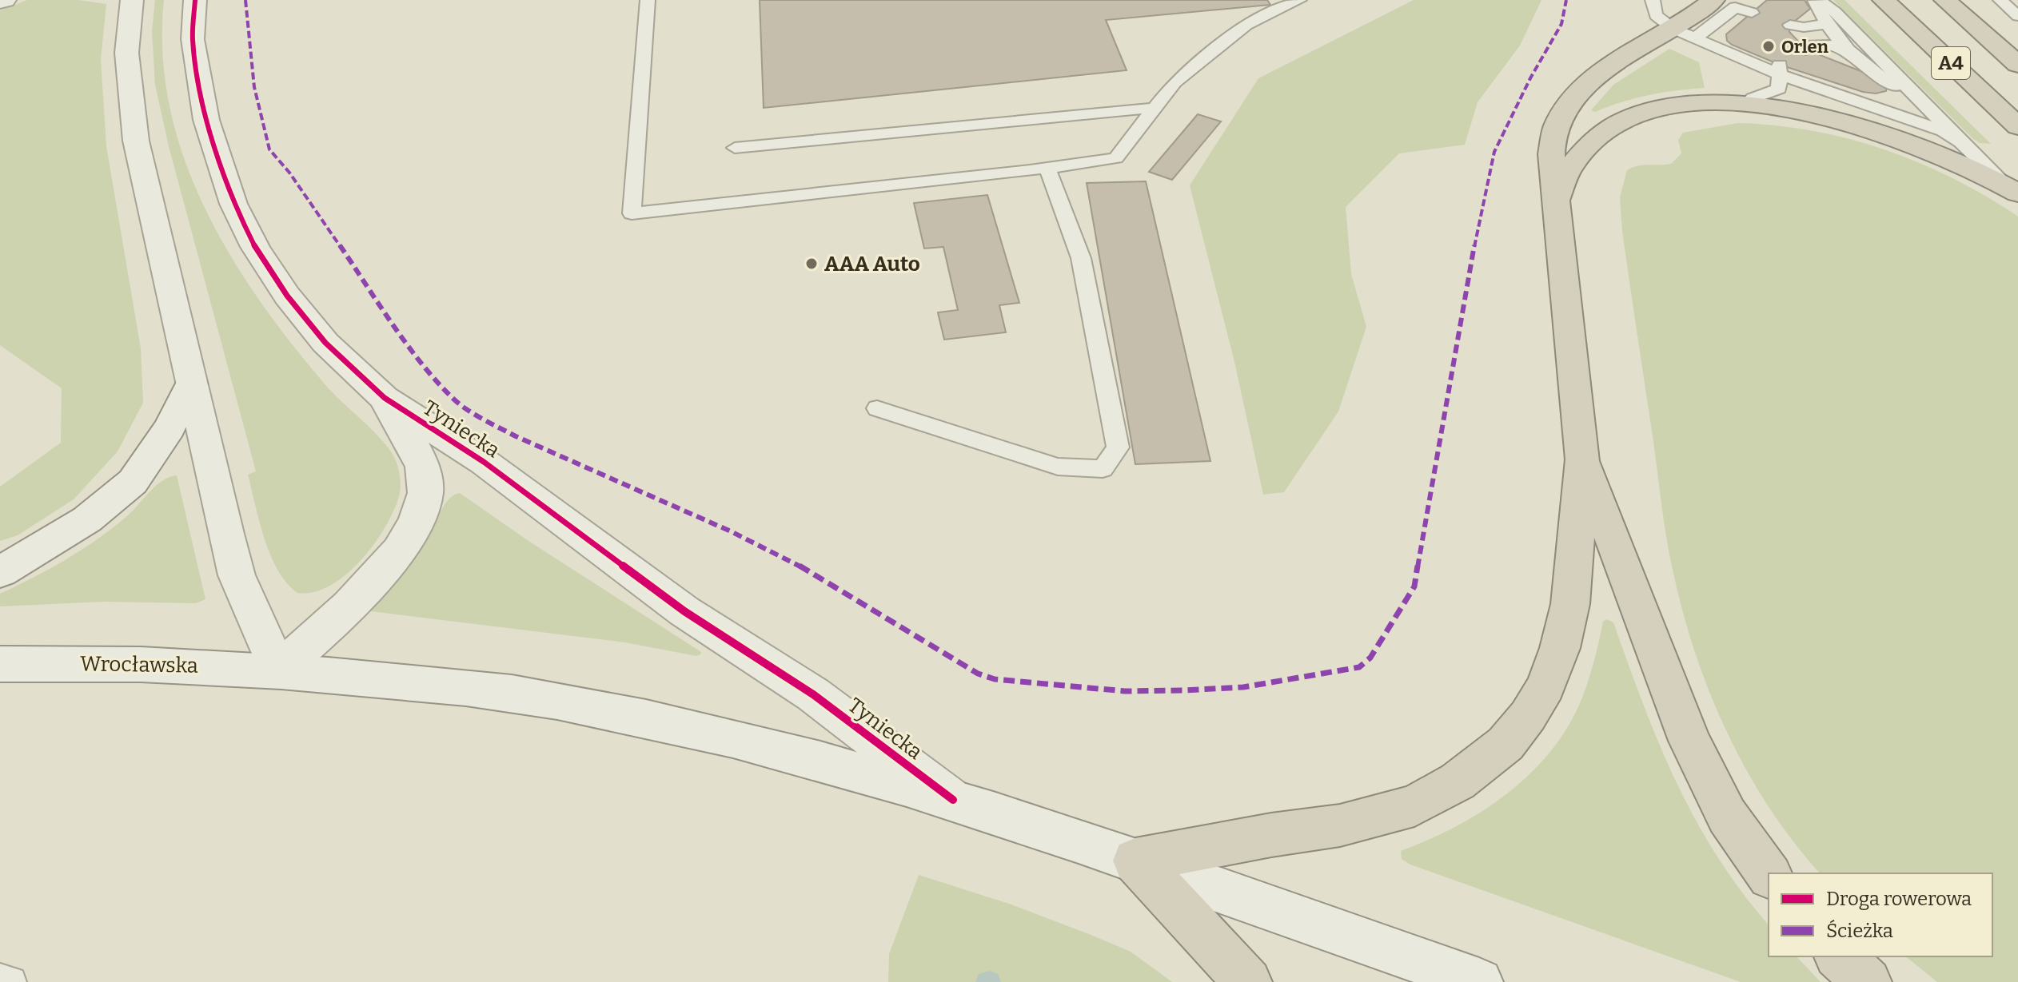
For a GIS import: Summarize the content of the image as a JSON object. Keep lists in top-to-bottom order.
{
  "streets": {
    "highway": ["A4"],
    "street": ["Tyniecka", "Wrocławska"]
  },
  "crossings": [
    ["Tyniecka", "Wrocławska"]
  ],
  "places": ["Orlen", "AAA Auto"],
  "legend": ["Droga rowerowa", "Ścieżka"]
}
